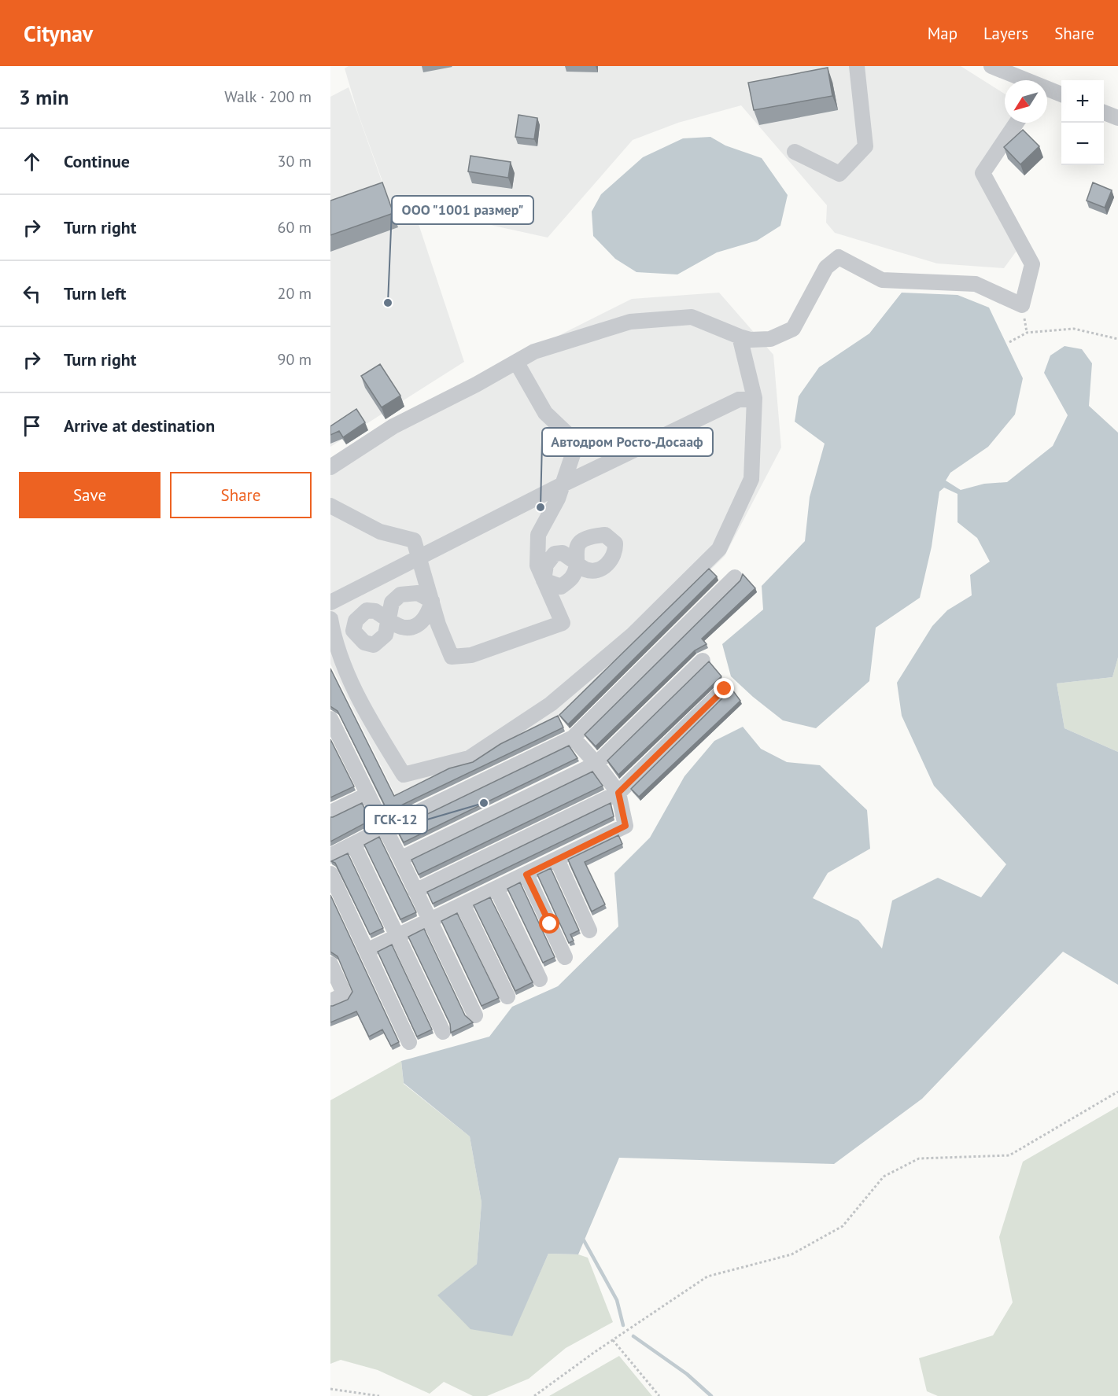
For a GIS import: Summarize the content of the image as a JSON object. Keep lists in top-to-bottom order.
{
  "places": ["ООО \"1001 размер\"", "Автодром Росто-Досааф", "ГСК-12"],
  "north": "bottom left",
  "page": {
    "header": "Citynav",
    "nav": ["Map", "Layers", "Share"],
    "heading": ["3 min", "Walk · 200 m"],
    "map_buttons": ["+", "−"],
    "list": [
      ["Continue", "30 m"],
      ["Turn right", "60 m"],
      ["Turn left", "20 m"],
      ["Turn right", "90 m"],
      "Arrive at destination"
    ],
    "buttons": ["Save", "Share"]
  }
}
